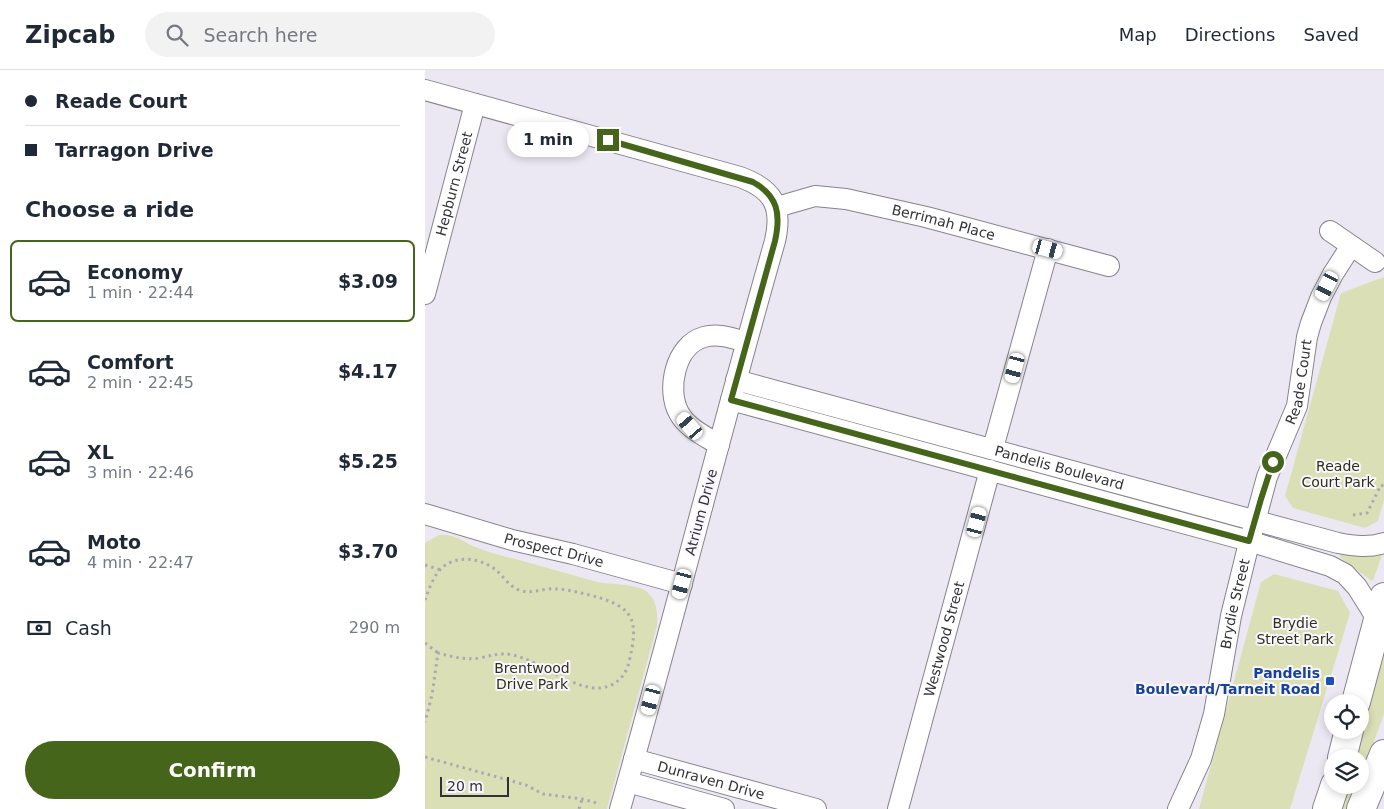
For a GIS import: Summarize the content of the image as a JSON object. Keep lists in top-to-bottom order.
{
  "streets": {
    "street": [
      "Hepburn Street",
      "Berrimah Place",
      "Reade Court",
      "Pandelis Boulevard",
      "Atrium Drive",
      "Prospect Drive",
      "Brydie Street",
      "Westwood Street",
      "Dunraven Drive"
    ]
  },
  "crossings": [
    ["Berrimah Place", "Atrium Drive"],
    ["Reade Court", "Pandelis Boulevard"],
    ["Reade Court", "Brydie Street"],
    ["Pandelis Boulevard", "Atrium Drive"],
    ["Pandelis Boulevard", "Brydie Street"],
    ["Pandelis Boulevard", "Westwood Street"],
    ["Atrium Drive", "Prospect Drive"],
    ["Atrium Drive", "Dunraven Drive"]
  ],
  "parks": ["Reade Court Park", "Brydie Street Park", "Brentwood Drive Park"],
  "places": {
    "transit": ["Pandelis Boulevard/Tarneit Road"]
  },
  "scale_bar": "20 m",
  "page": {
    "header": "Zipcab",
    "search": "Search here",
    "nav": ["Map", "Directions", "Saved"],
    "banner": ["Reade Court", "Tarragon Drive"],
    "bubble": "1 min",
    "heading": "Choose a ride",
    "list": [
      {
        "name": "Economy",
        "note": "1 min · 22:44",
        "value": "$3.09"
      },
      {
        "name": "Comfort",
        "note": "2 min · 22:45",
        "value": "$4.17"
      },
      {
        "name": "XL",
        "note": "3 min · 22:46",
        "value": "$5.25"
      },
      {
        "name": "Moto",
        "note": "4 min · 22:47",
        "value": "$3.70"
      }
    ],
    "pay": ["Cash", "290 m"],
    "buttons": "Confirm",
    "scale": "20 m"
  }
}
